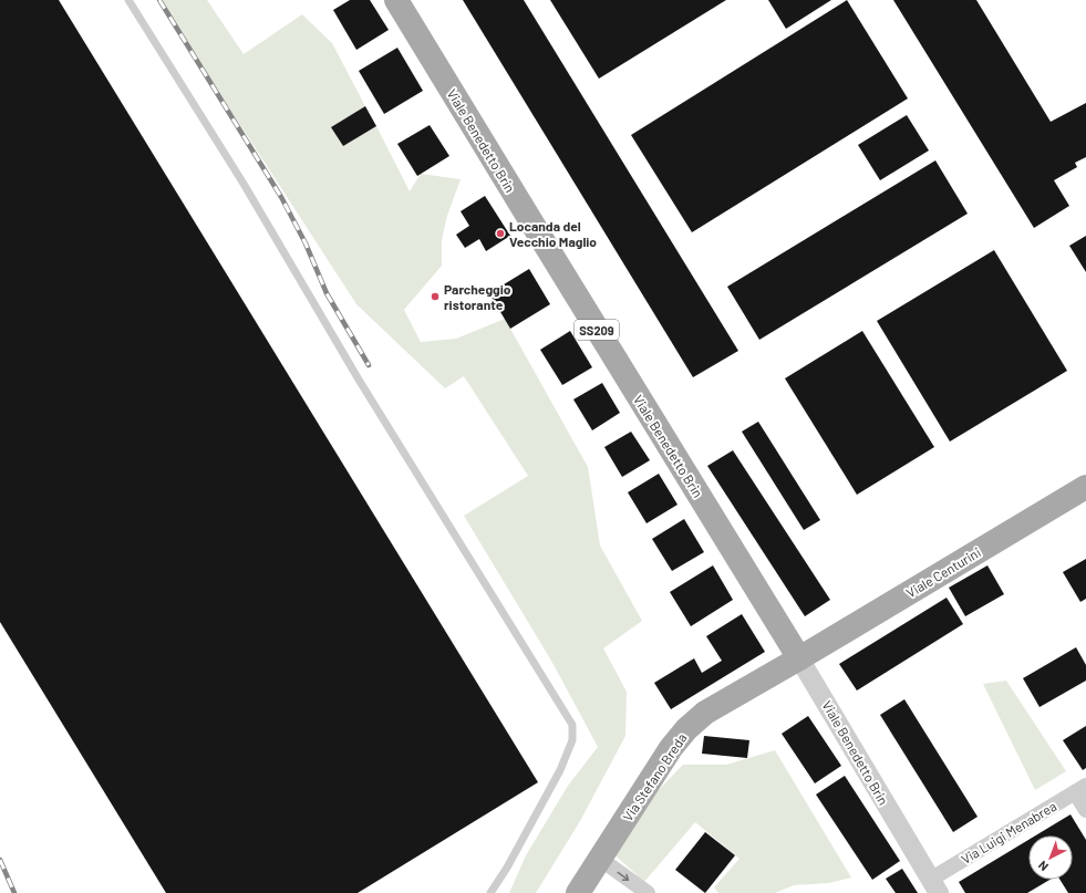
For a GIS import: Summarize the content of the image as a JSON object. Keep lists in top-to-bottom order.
{
  "streets": {
    "main road": [
      "Viale Benedetto Brin",
      "SS209",
      "Viale Centurini",
      "Via Stefano Breda"
    ],
    "street": ["Via Luigi Menabrea"]
  },
  "crossings": [
    ["Viale Benedetto Brin", "Viale Centurini"],
    ["Viale Benedetto Brin", "Via Stefano Breda"],
    ["Viale Benedetto Brin", "Via Luigi Menabrea"],
    ["Viale Centurini", "Via Stefano Breda"]
  ],
  "places": ["Locanda del Vecchio Maglio", "Parcheggio ristorante"],
  "north": "bottom left"
}
